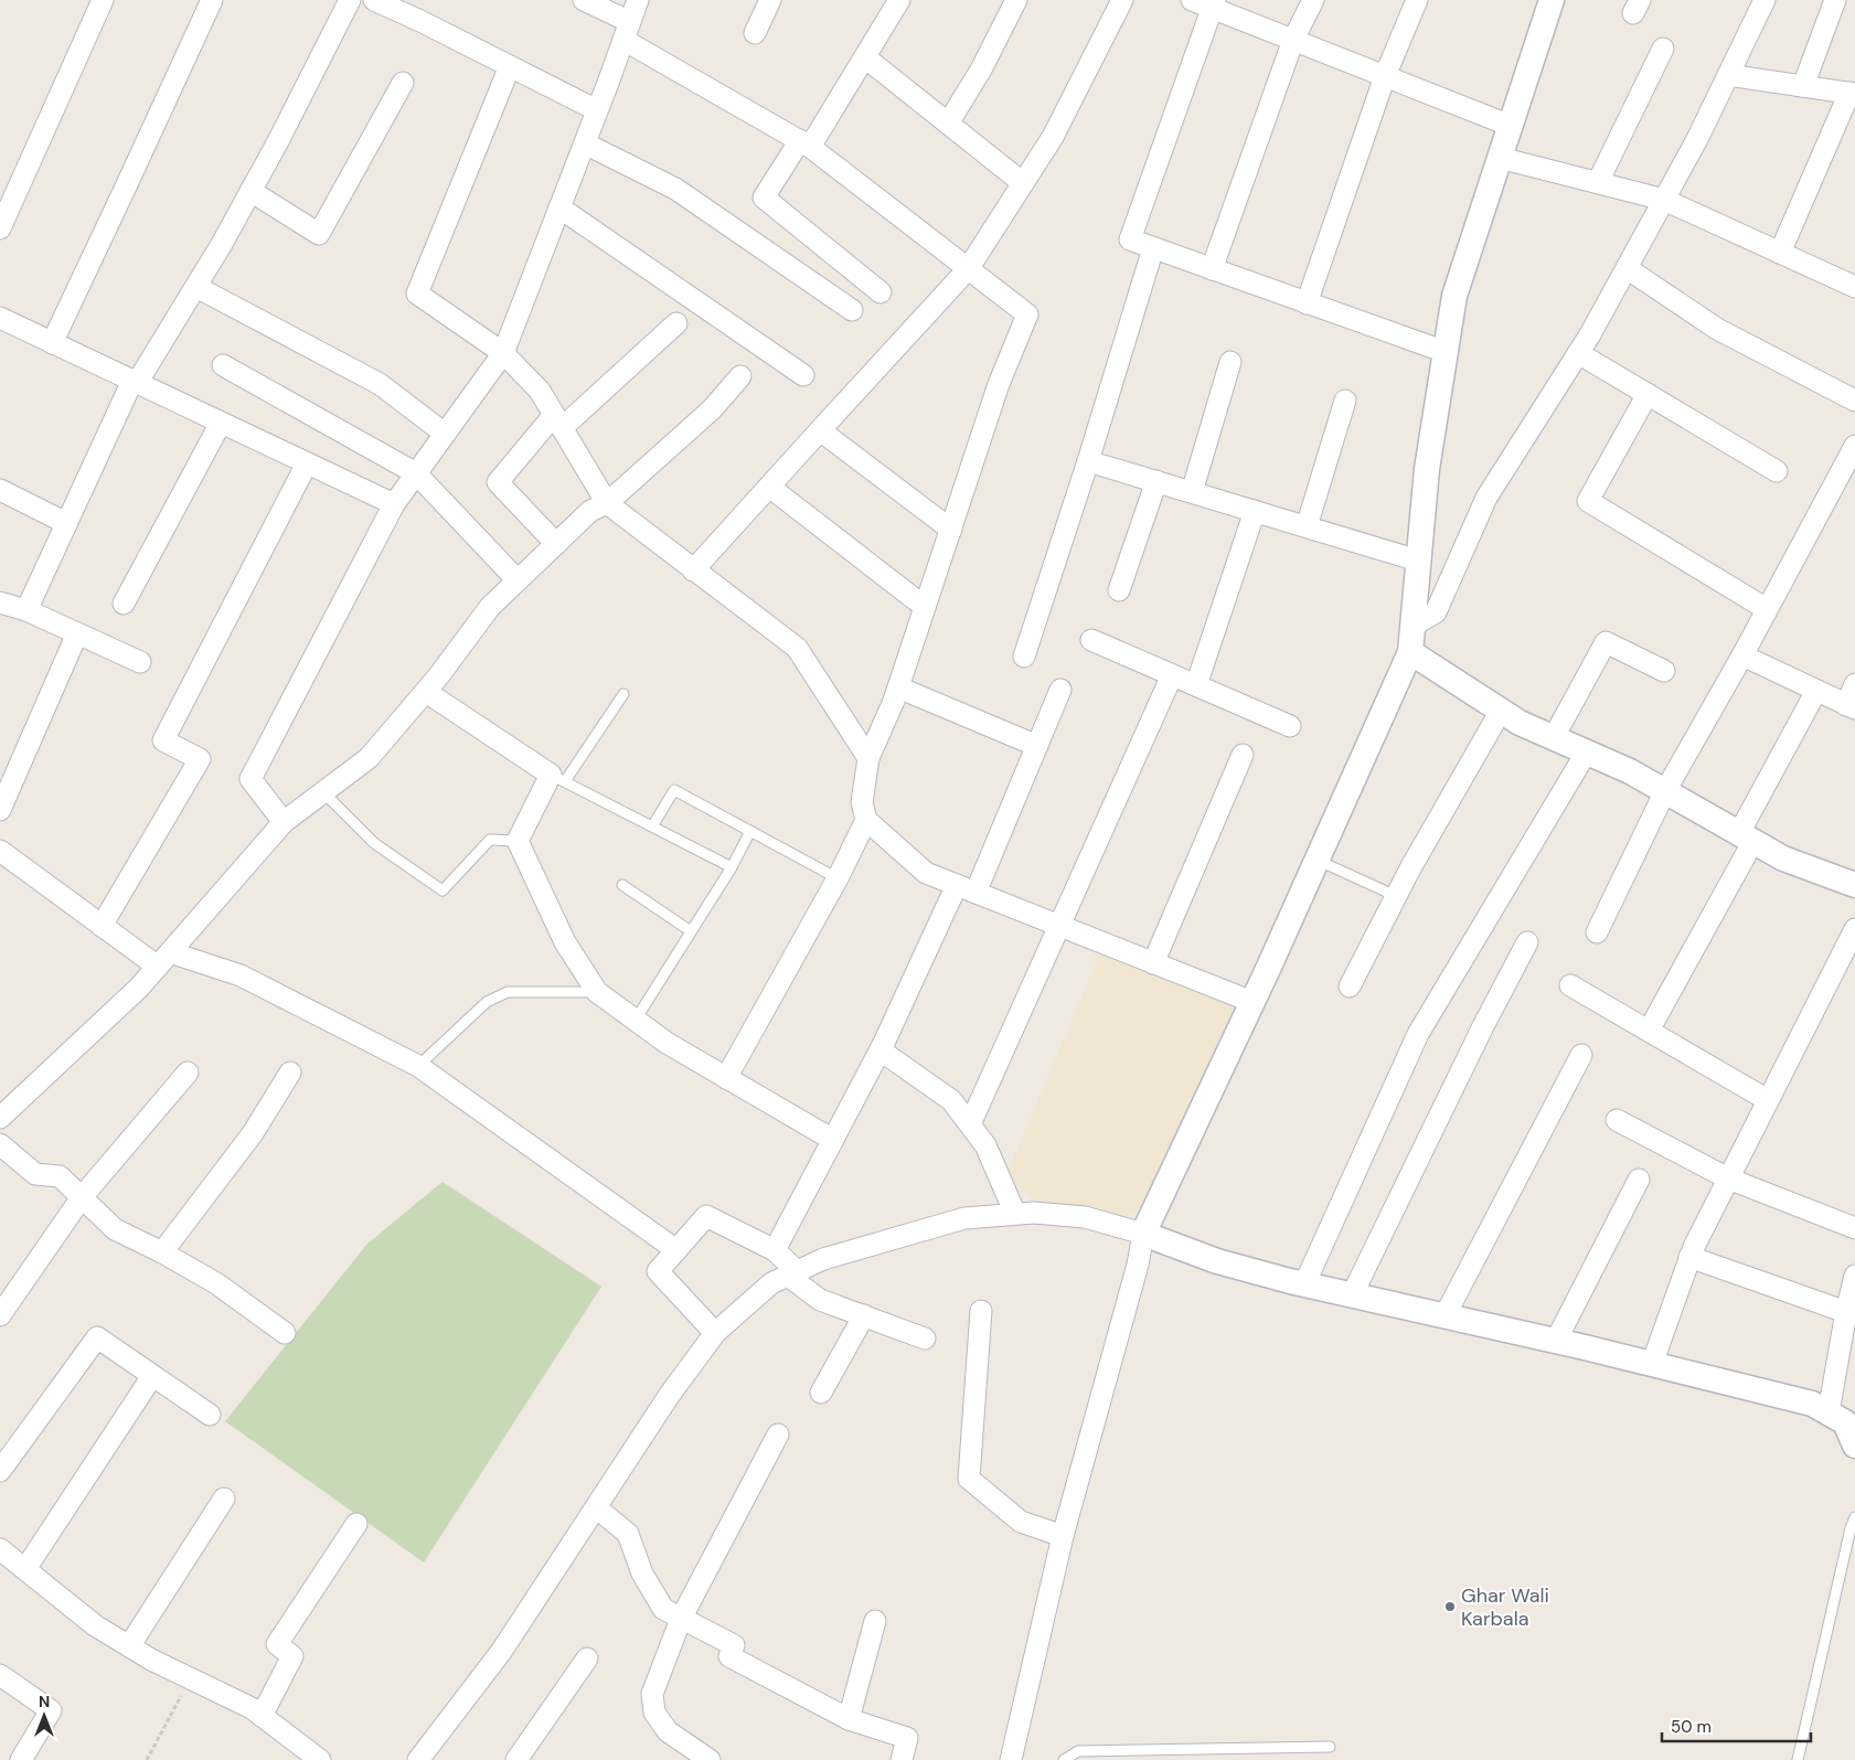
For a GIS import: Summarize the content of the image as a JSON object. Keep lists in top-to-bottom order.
{
  "places": ["Ghar Wali Karbala"],
  "scale_bar": "50 m",
  "north": "top"
}
